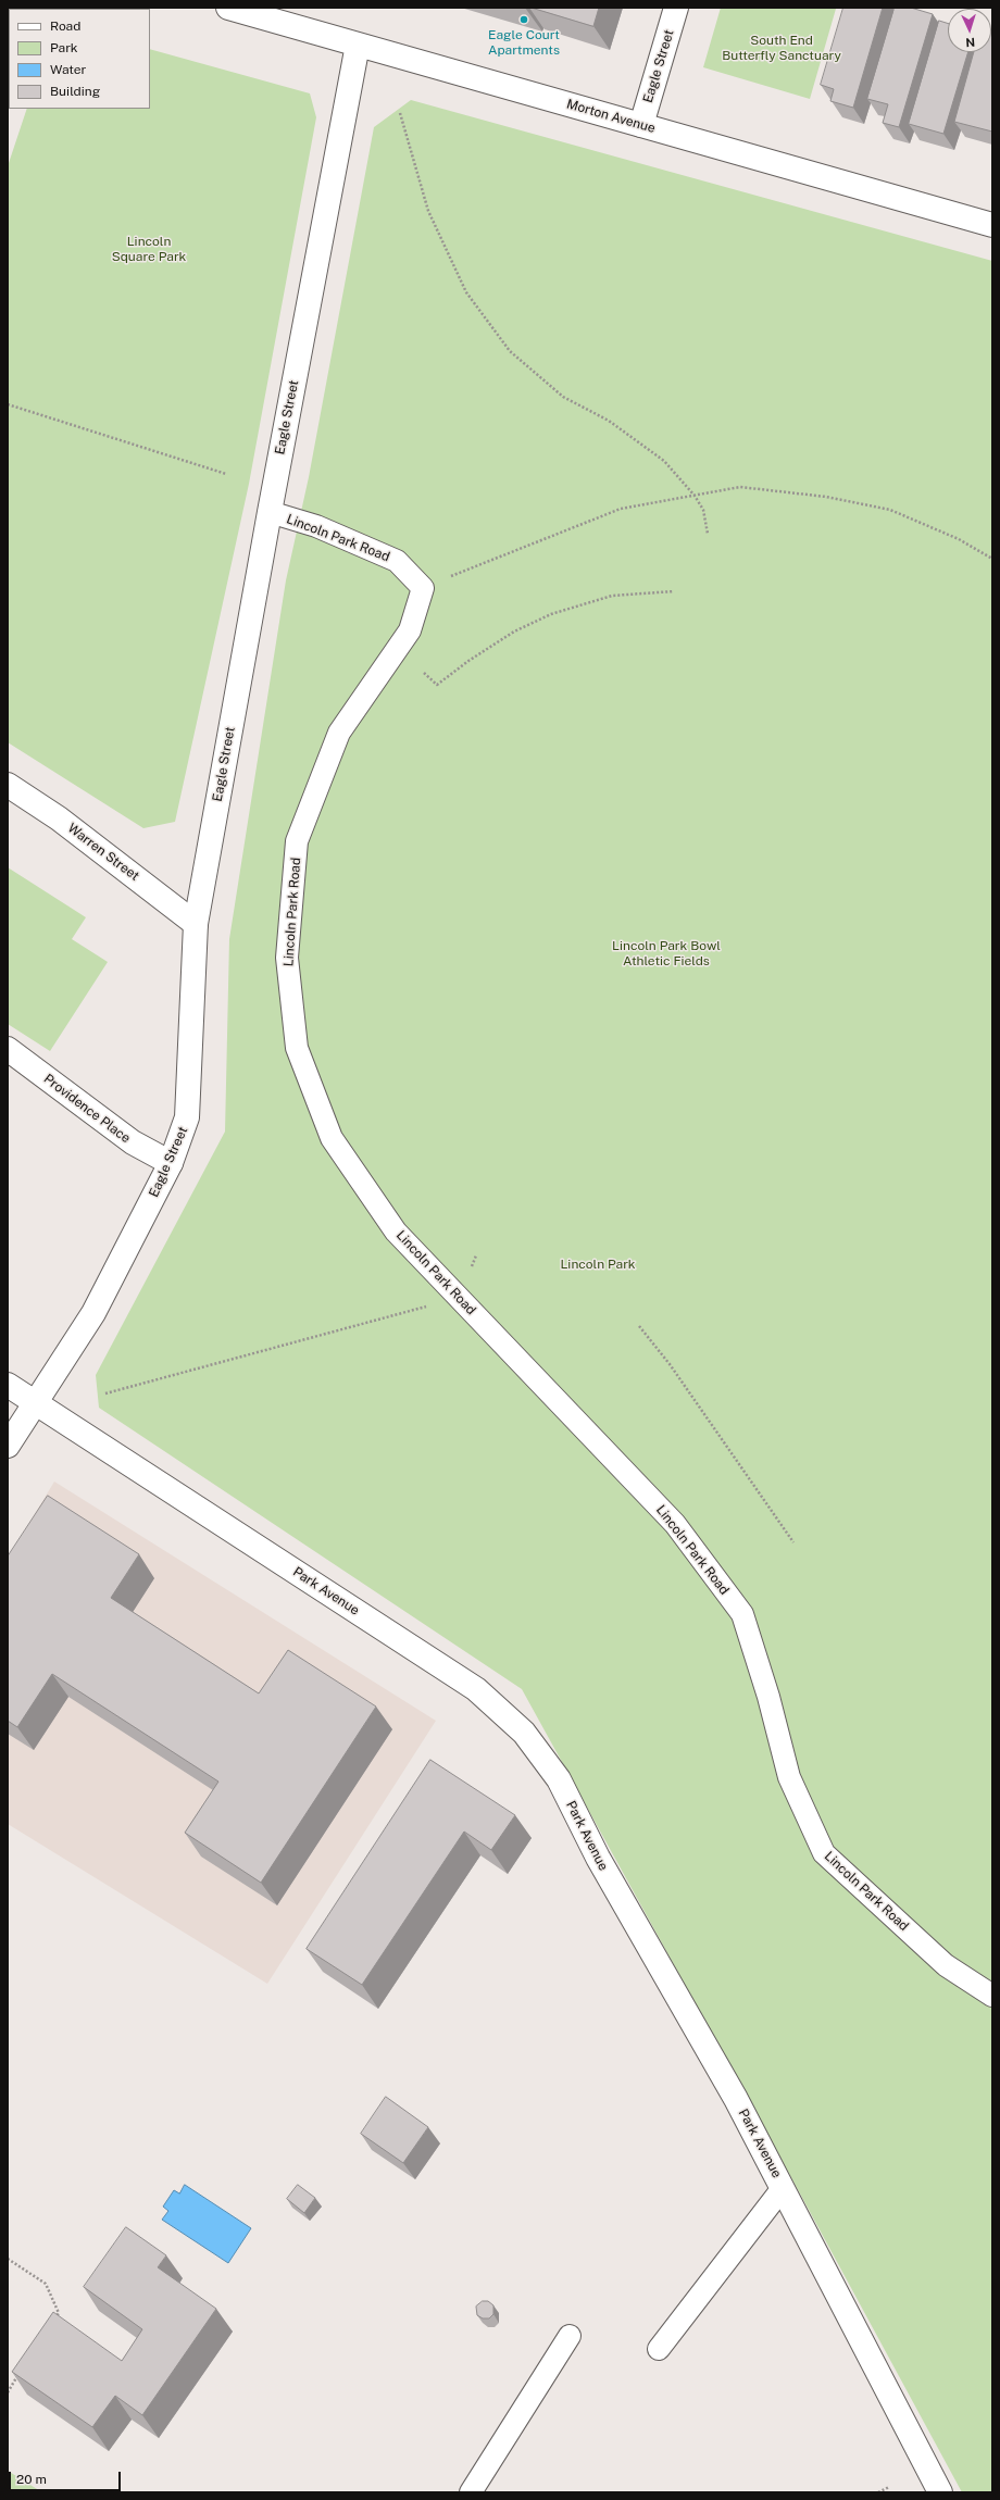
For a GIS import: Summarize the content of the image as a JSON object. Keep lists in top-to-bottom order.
{
  "streets": {
    "street": [
      "Eagle Street",
      "Morton Avenue",
      "Warren Street",
      "Providence Place",
      "Park Avenue"
    ],
    "lane": ["Lincoln Park Road"]
  },
  "crossings": [
    ["Eagle Street", "Morton Avenue"],
    ["Eagle Street", "Lincoln Park Road"],
    ["Eagle Street", "Warren Street"],
    ["Eagle Street", "Providence Place"],
    ["Eagle Street", "Park Avenue"]
  ],
  "parks": [
    "South End Butterfly Sanctuary",
    "Lincoln Square Park",
    "Lincoln Park Bowl Athletic Fields",
    "Lincoln Park"
  ],
  "places": ["Eagle Court Apartments"],
  "legend": [
    "Road",
    "Park",
    "Water",
    "Building"
  ],
  "scale_bar": "20 m",
  "north": "bottom"
}
